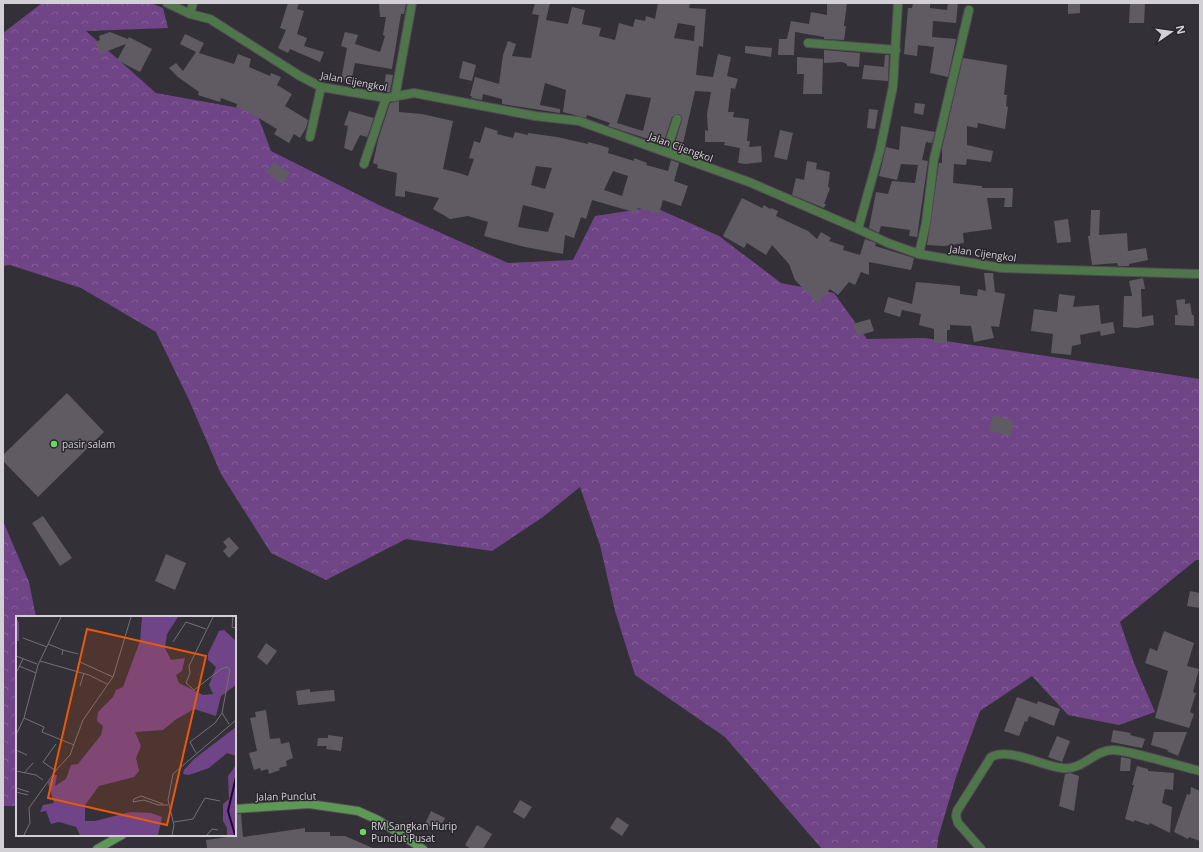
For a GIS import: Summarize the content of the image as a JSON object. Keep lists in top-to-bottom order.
{
  "streets": {
    "main road": ["Jalan Punclut"],
    "street": ["Jalan Cijengkol"]
  },
  "places": ["pasir salam", "RM Sangkan Hurip Punclut Pusat"],
  "north": "right"
}
